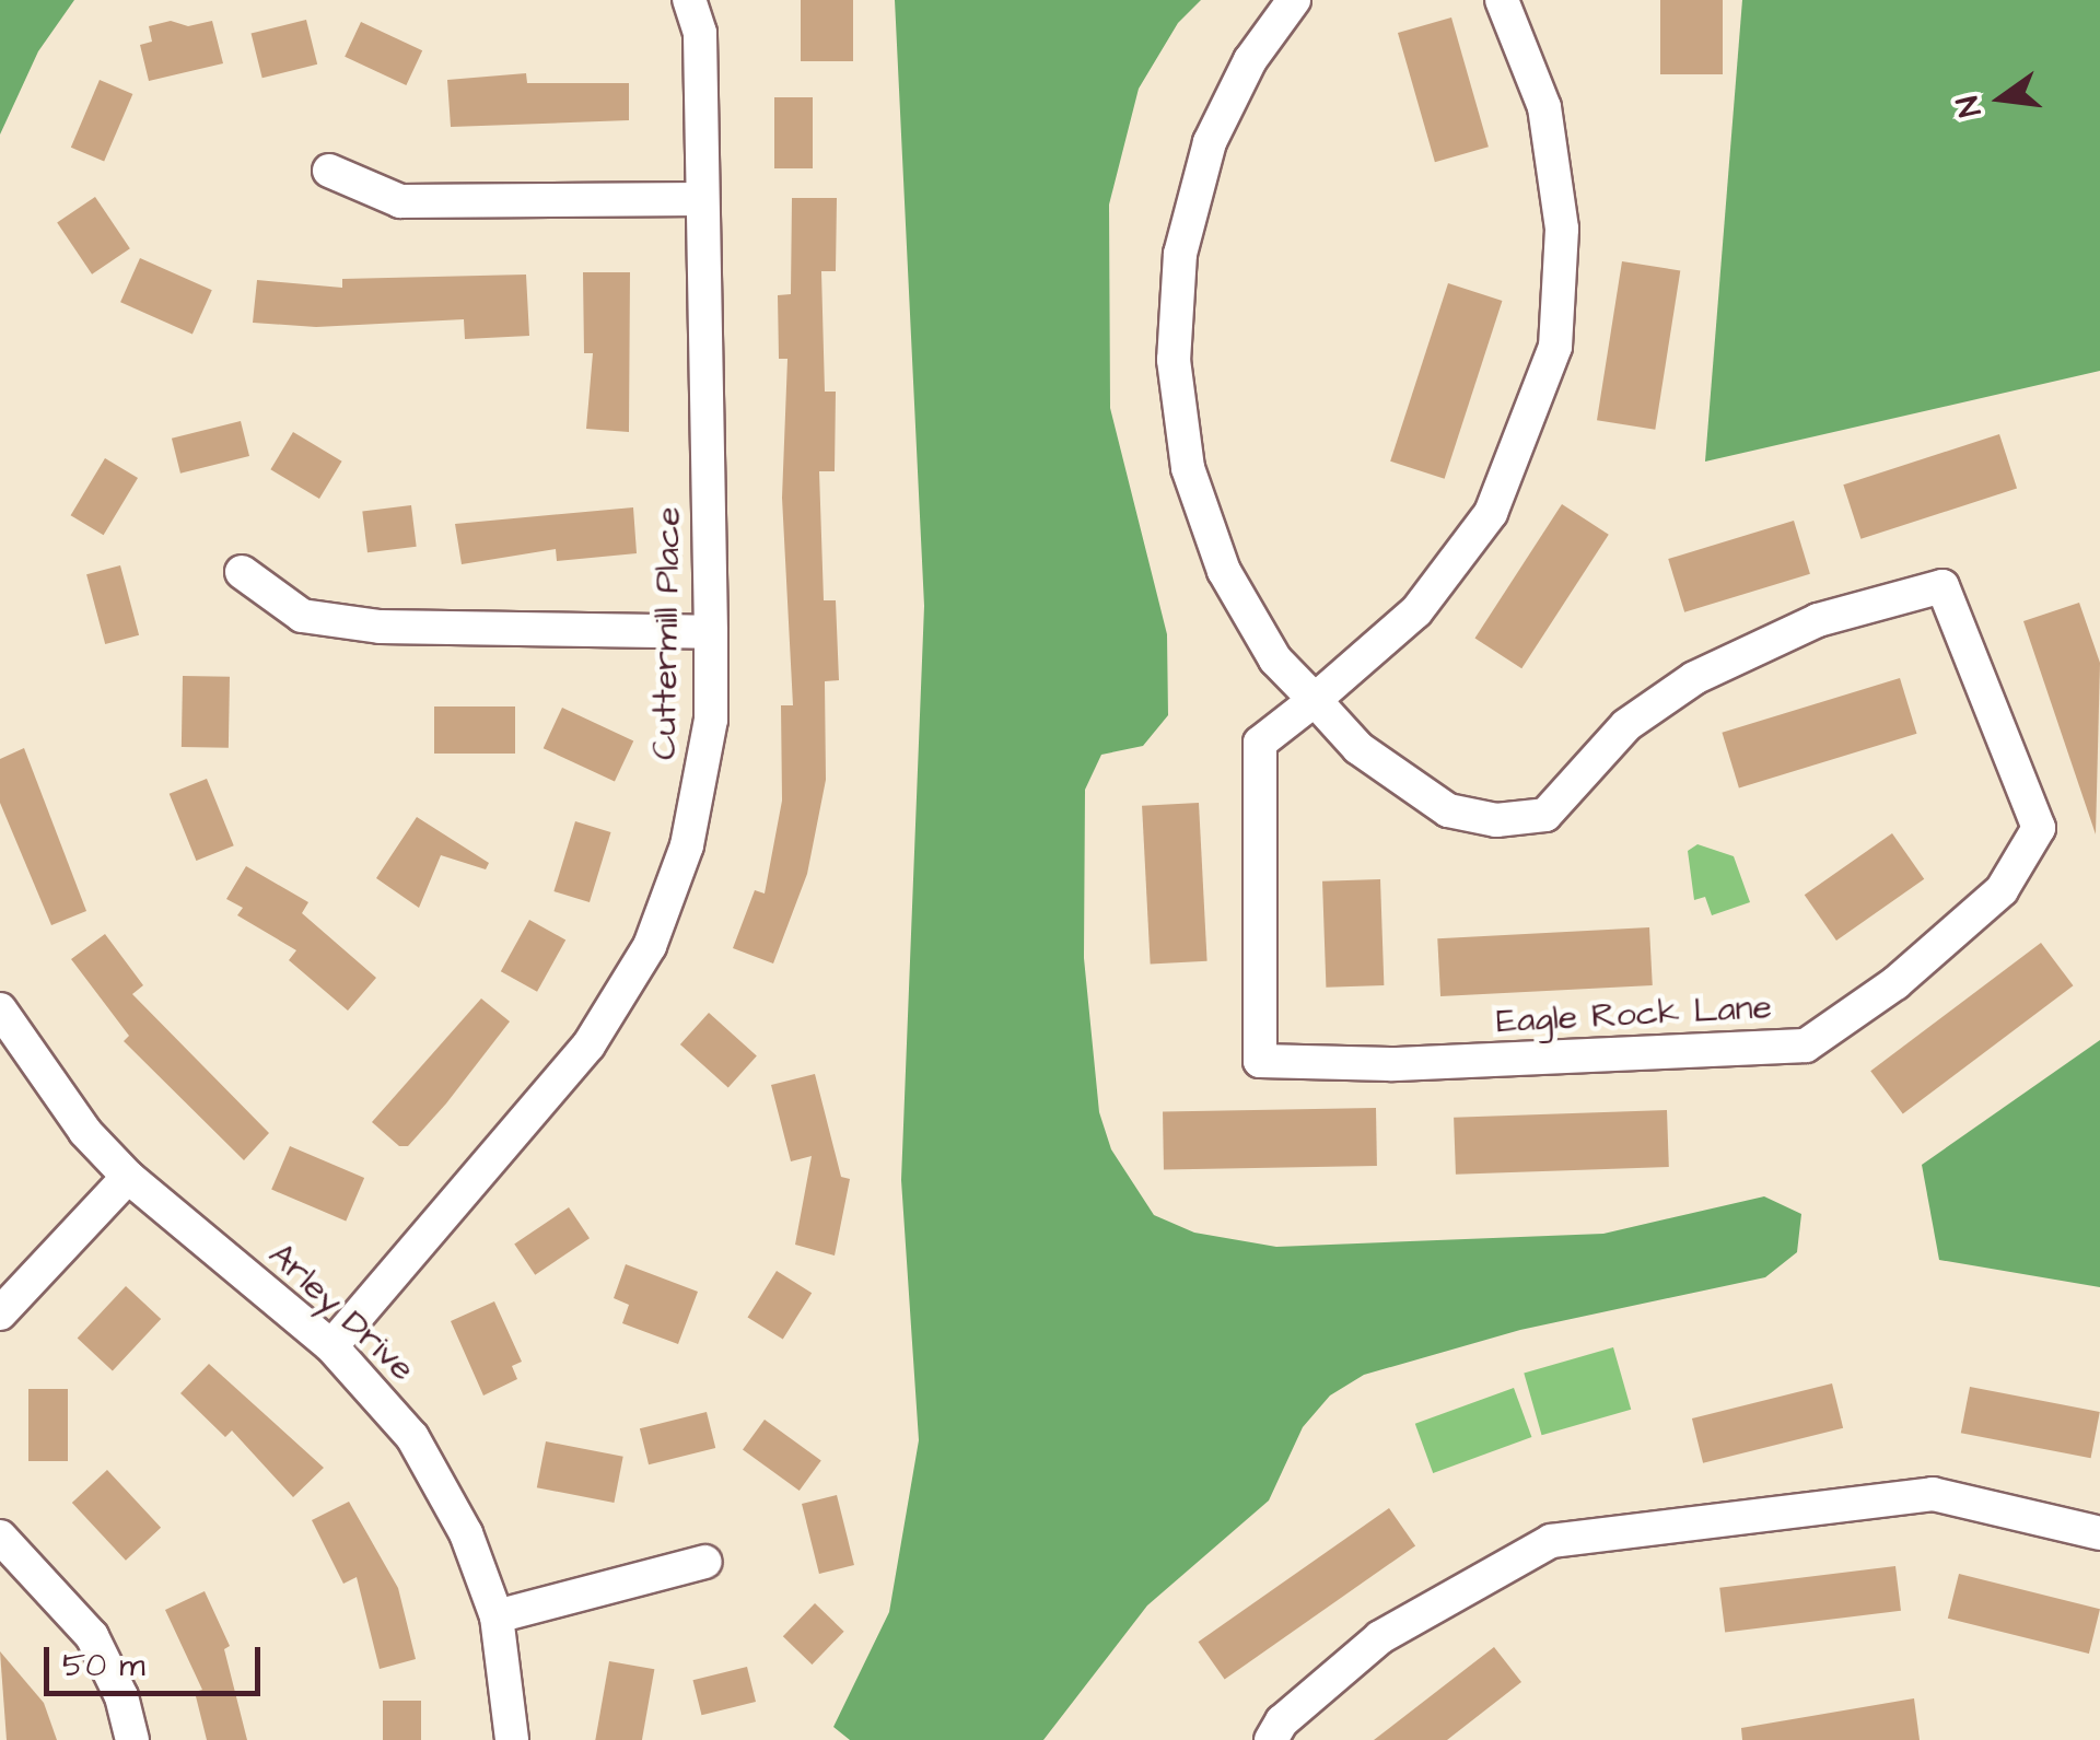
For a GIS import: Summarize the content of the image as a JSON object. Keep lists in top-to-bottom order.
{
  "streets": {
    "street": ["Cuttermill Place", "Eagle Rock Lane", "Arley Drive"]
  },
  "crossings": [
    ["Cuttermill Place", "Arley Drive"]
  ],
  "scale_bar": "50 m",
  "north": "left"
}
